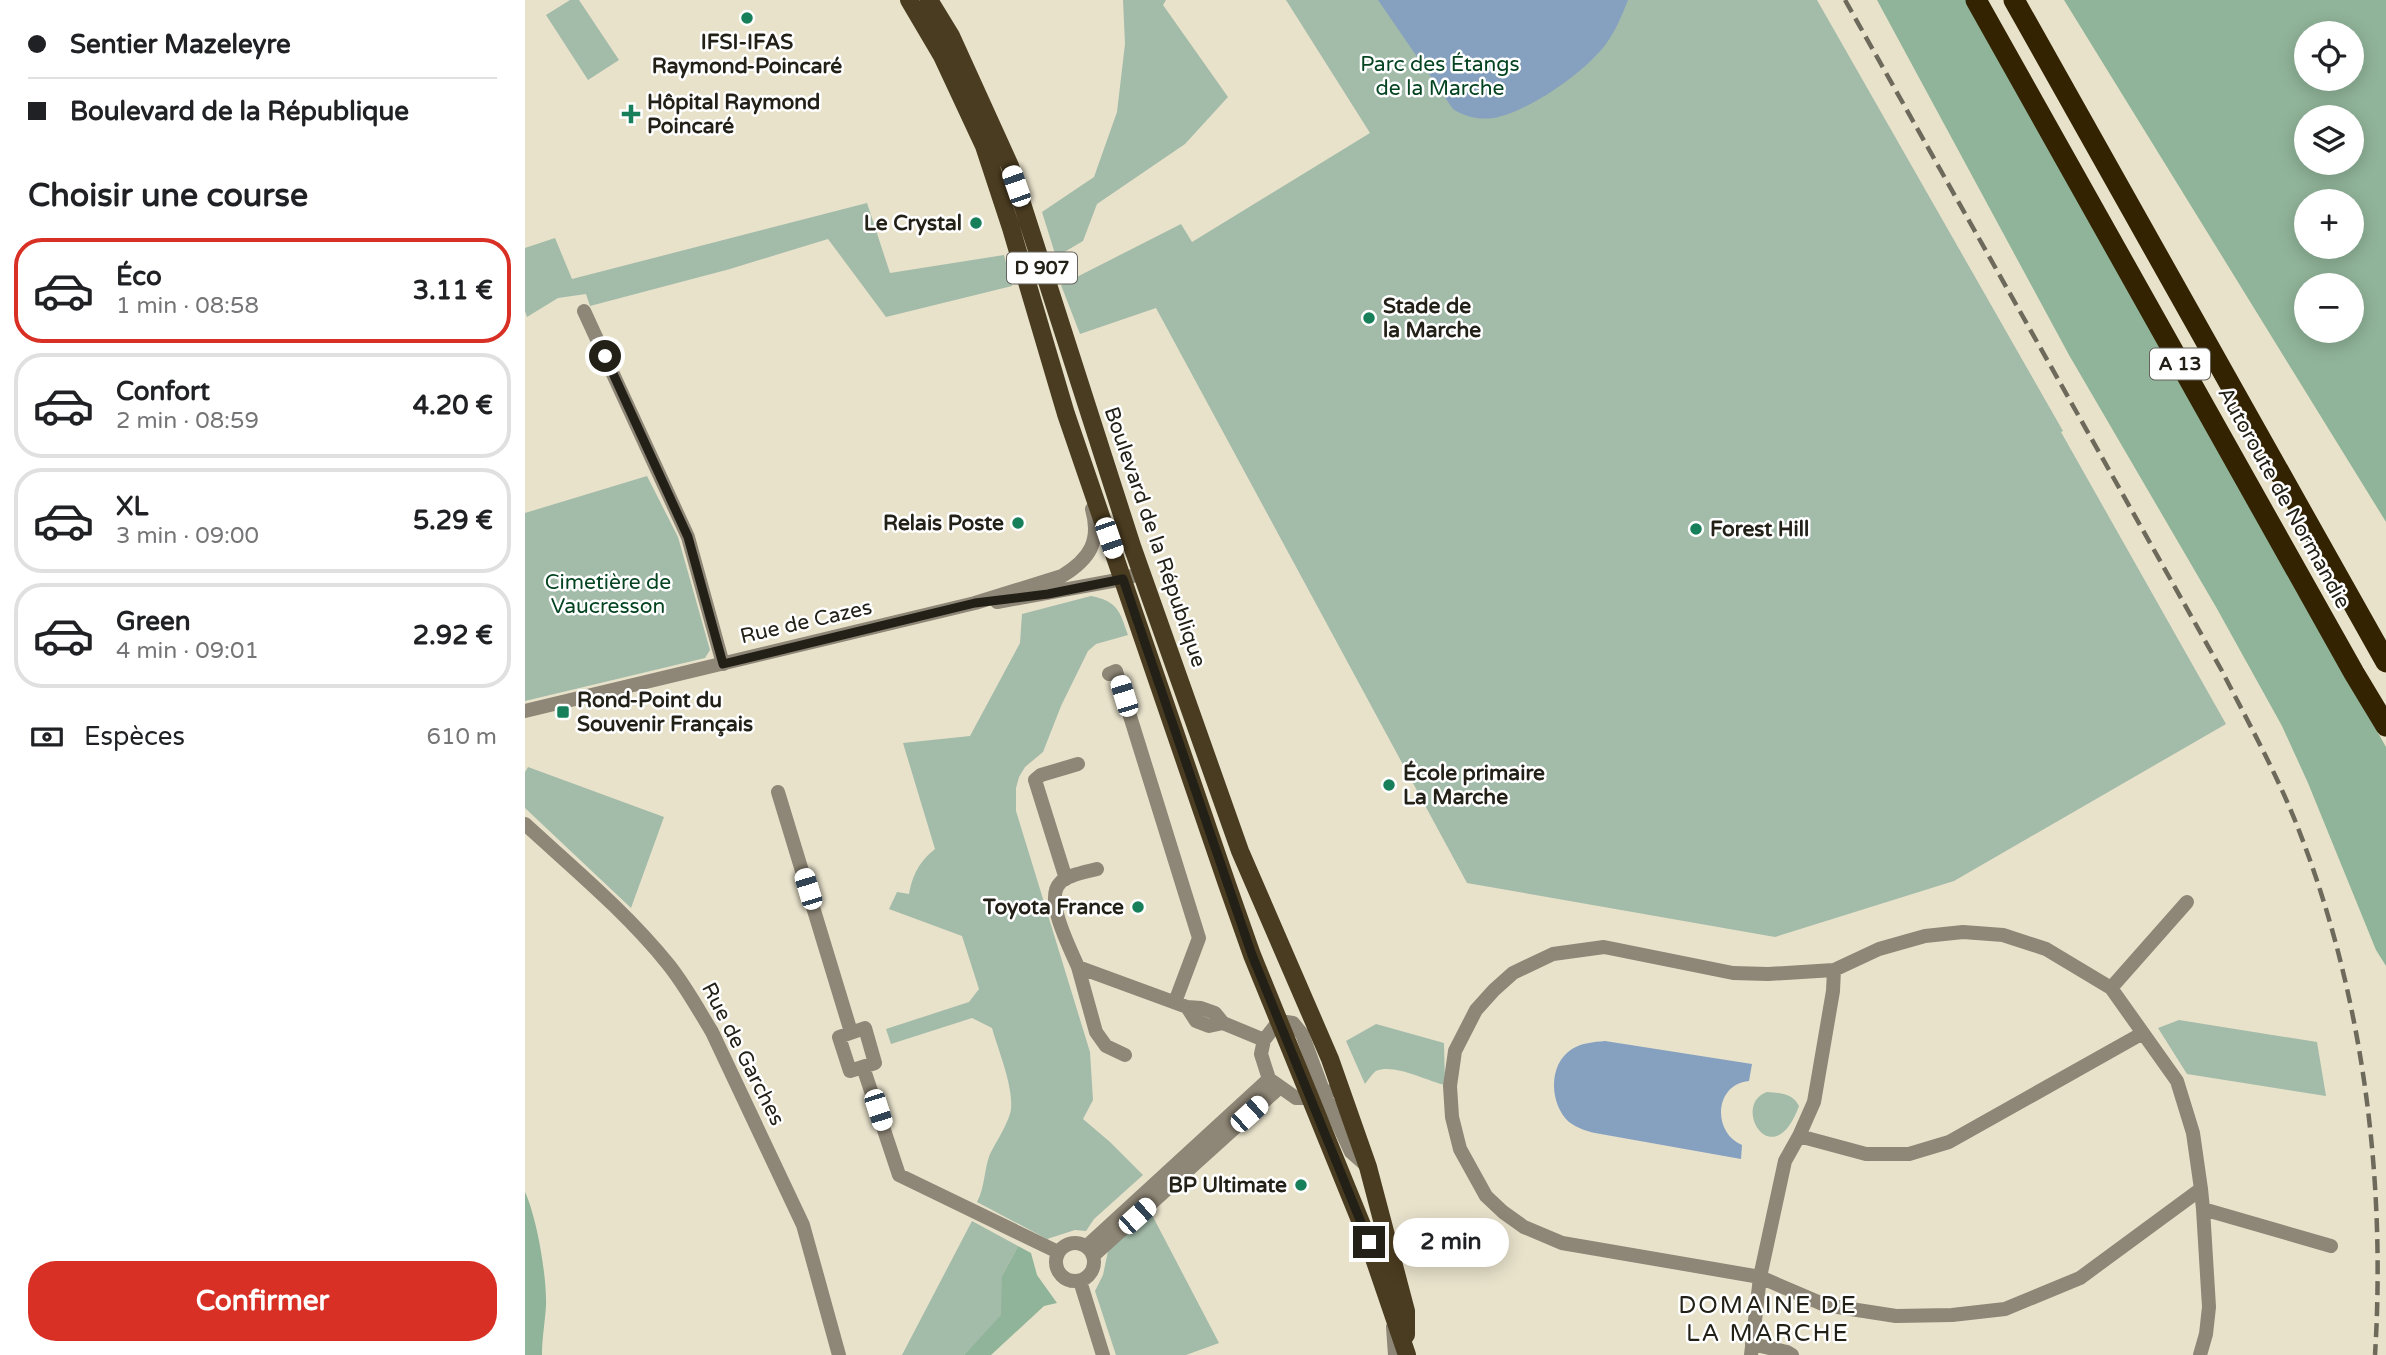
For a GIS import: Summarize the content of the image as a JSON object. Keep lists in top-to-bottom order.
{
  "streets": {
    "highway": ["A 13", "Autoroute de Normandie"],
    "main road": ["D 907", "Boulevard de la République"],
    "street": ["Rue de Cazes", "Rue de Garches"]
  },
  "crossings": [
    ["Boulevard de la République", "Rue de Cazes"]
  ],
  "districts": ["DOMAINE DE LA MARCHE"],
  "parks": ["Parc des Étangs de la Marche", "Cimetière de Vaucresson"],
  "places": {
    "other": [
      "IFSI-IFAS Raymond-Poincaré",
      "Le Crystal",
      "Stade de la Marche",
      "Relais Poste",
      "Forest Hill",
      "École primaire La Marche",
      "Toyota France",
      "BP Ultimate"
    ],
    "health": ["Hôpital Raymond Poincaré"],
    "transit": ["Rond-Point du Souvenir Français"]
  },
  "page": {
    "banner": ["Sentier Mazeleyre", "Boulevard de la République"],
    "map_buttons": ["+", "−"],
    "heading": "Choisir une course",
    "list": [
      {
        "name": "Éco",
        "note": "1 min · 08:58",
        "value": "3.11 €"
      },
      {
        "name": "Confort",
        "note": "2 min · 08:59",
        "value": "4.20 €"
      },
      {
        "name": "XL",
        "note": "3 min · 09:00",
        "value": "5.29 €"
      },
      {
        "name": "Green",
        "note": "4 min · 09:01",
        "value": "2.92 €"
      }
    ],
    "pay": ["Espèces", "610 m"],
    "bubble": "2 min",
    "buttons": "Confirmer"
  }
}
